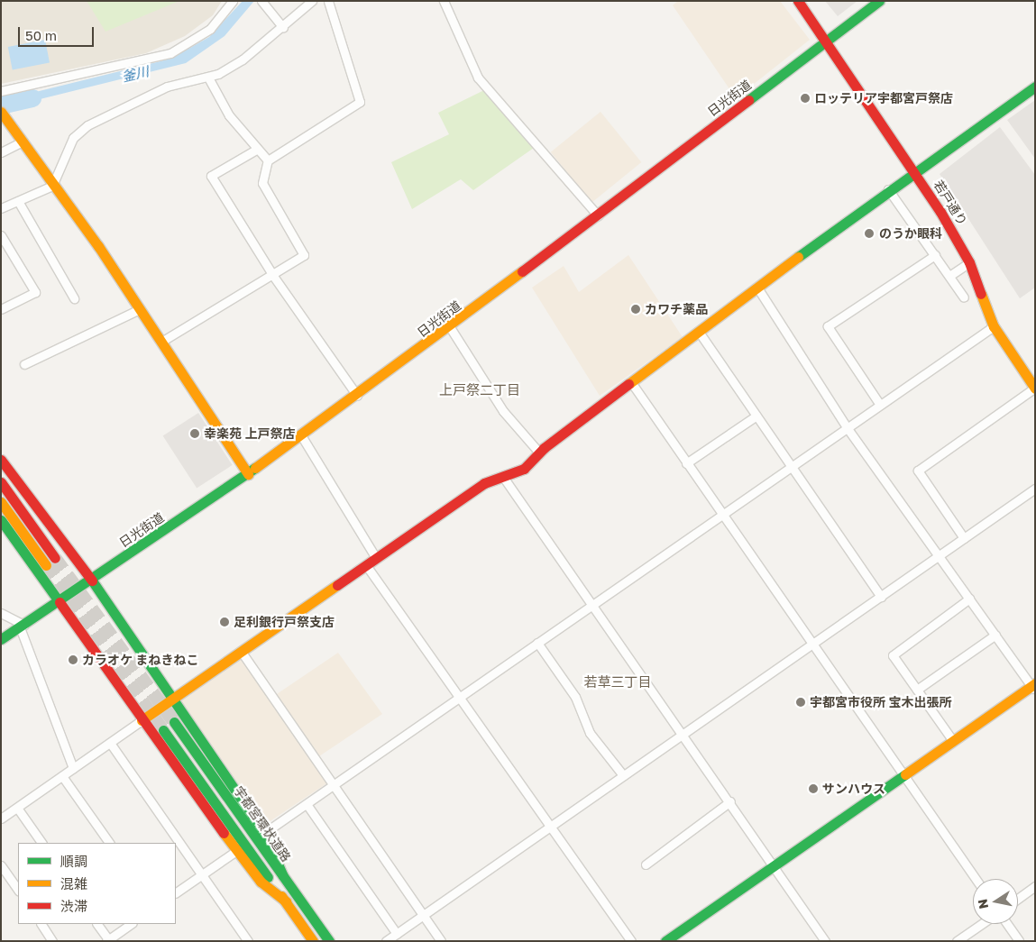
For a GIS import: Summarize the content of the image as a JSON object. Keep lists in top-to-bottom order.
{
  "streets": {
    "main road": ["日光街道", "若戸通り", "宇都宮環状道路"]
  },
  "crossings": [
    ["日光街道", "若戸通り"]
  ],
  "districts": ["上戸祭二丁目", "若草三丁目"],
  "water": ["釜川"],
  "places": [
    "ロッテリア宇都宮戸祭店",
    "のうか眼科",
    "カワチ薬品",
    "幸楽苑 上戸祭店",
    "足利銀行戸祭支店",
    "カラオケ まねきねこ",
    "宇都宮市役所 宝木出張所",
    "サンハウス"
  ],
  "legend": ["順調", "混雑", "渋滞"],
  "scale_bar": "50 m",
  "north": "left"
}
